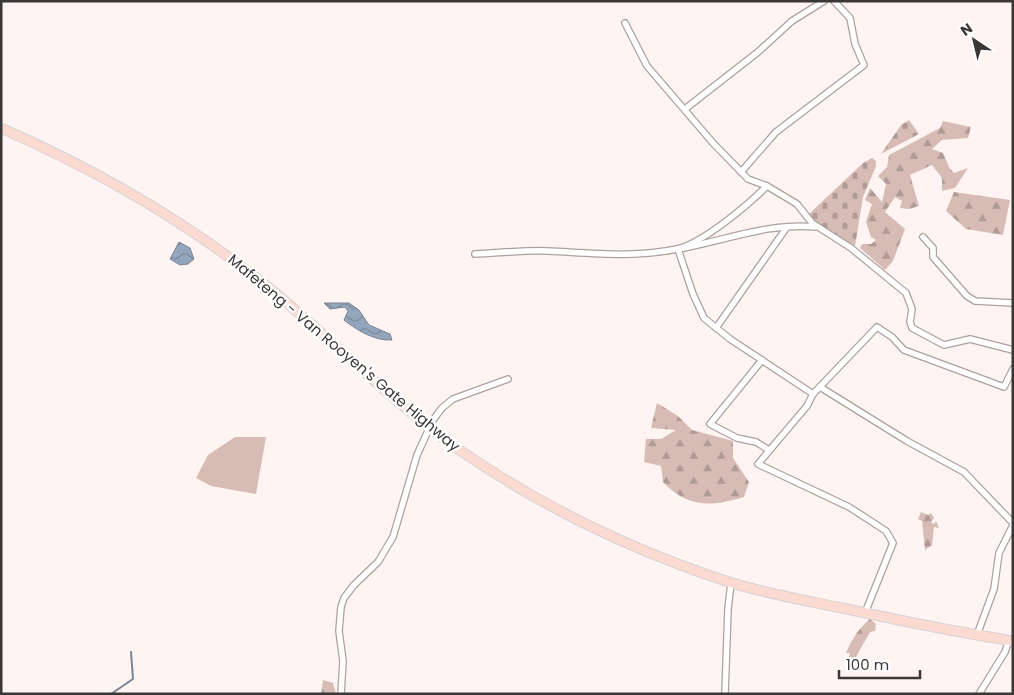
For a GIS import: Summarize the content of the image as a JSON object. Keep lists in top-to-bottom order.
{
  "streets": {
    "main road": ["Mafeteng - Van Rooyen's Gate Highway"]
  },
  "scale_bar": "100 m",
  "north": "top left"
}
